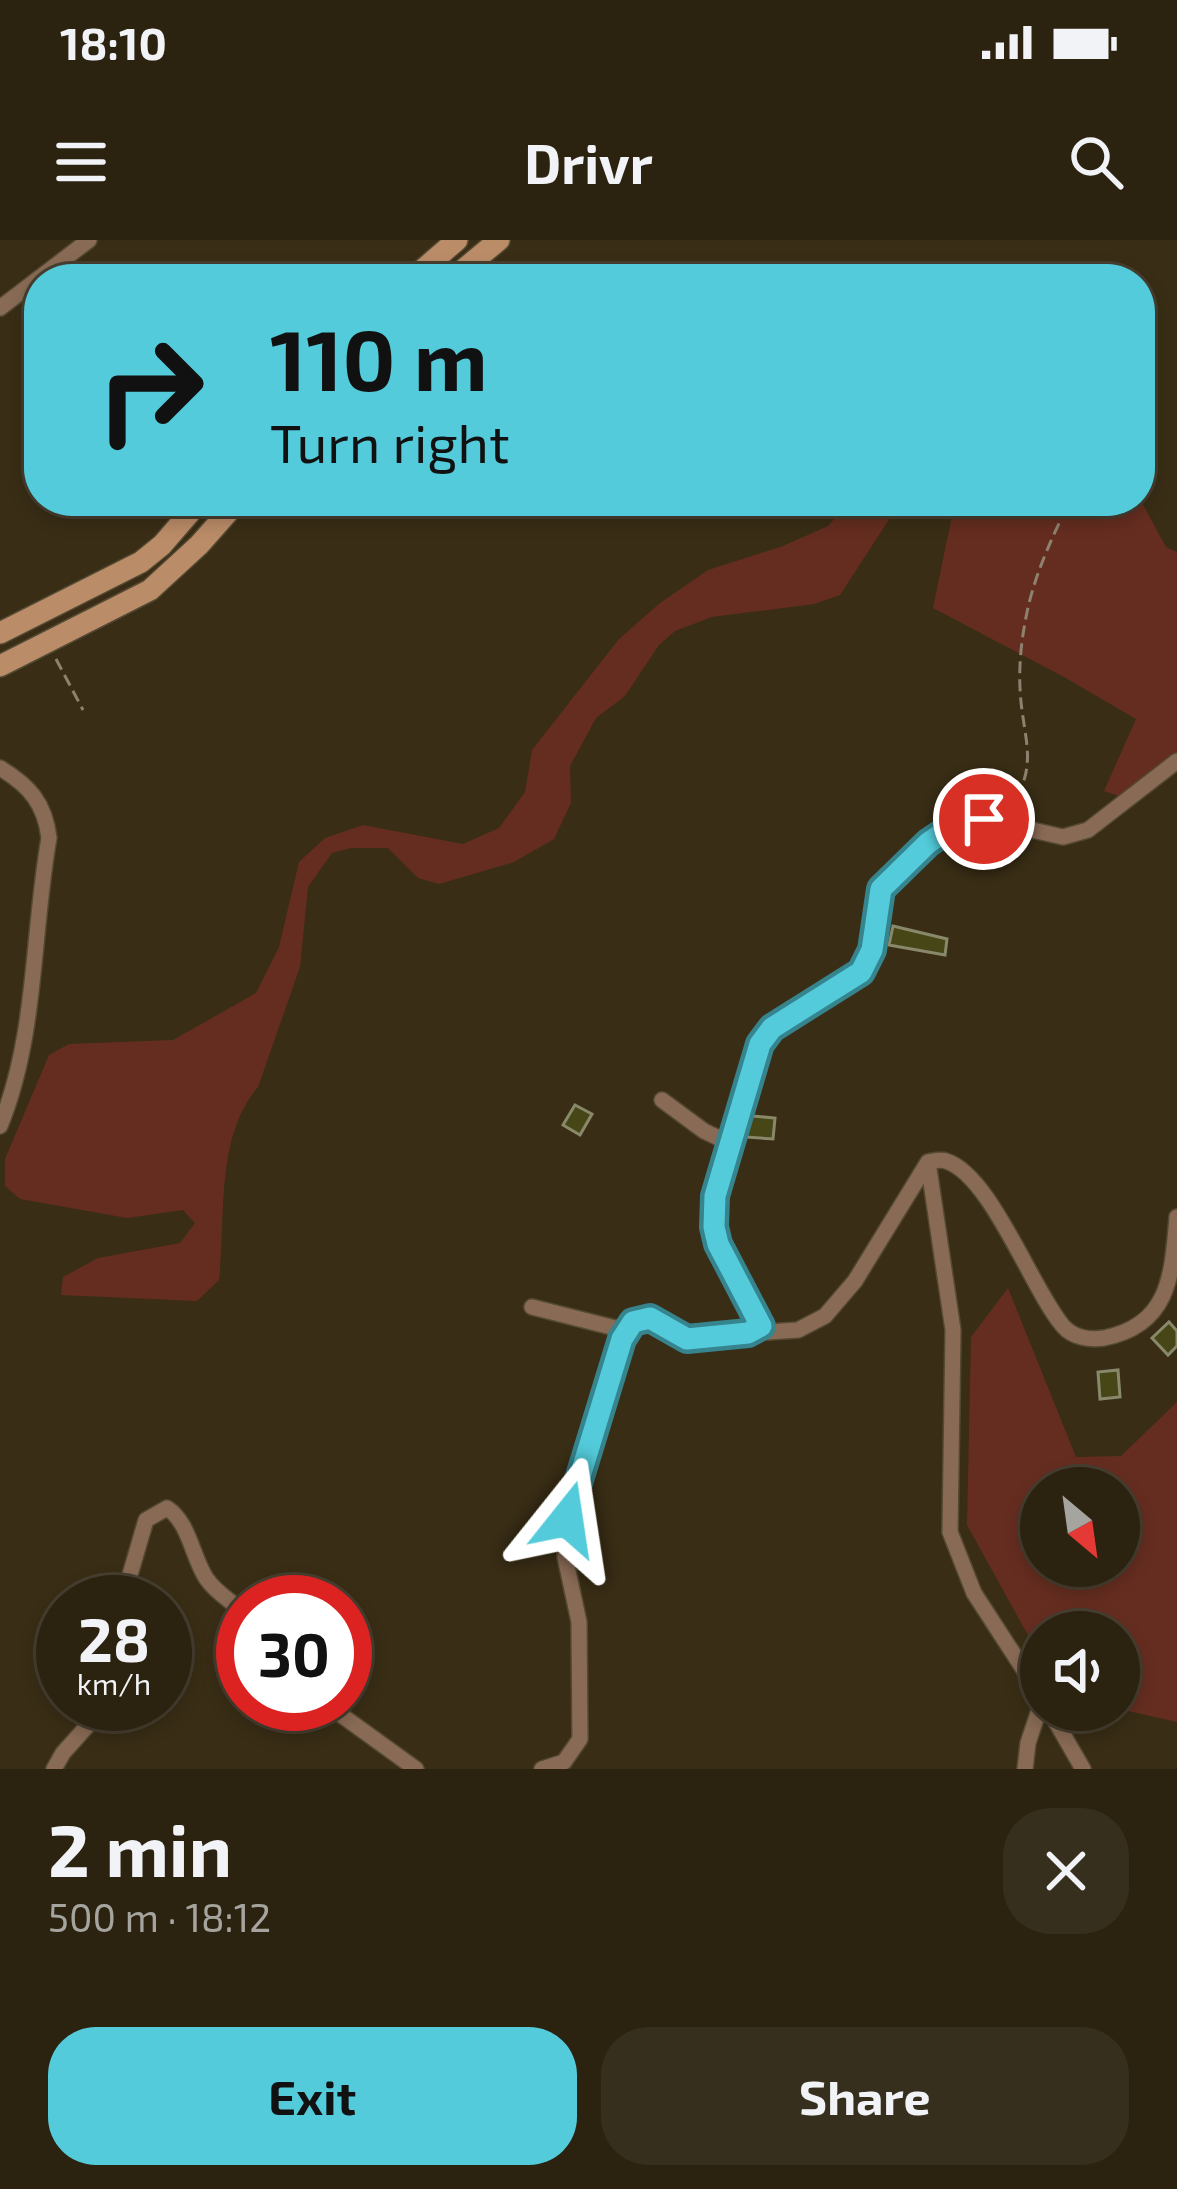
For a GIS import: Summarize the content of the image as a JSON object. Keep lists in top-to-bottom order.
{
  "north": "bottom right",
  "page": {
    "status": "18:10",
    "header": "Drivr",
    "turn": ["110 m", "Turn right"],
    "speed": "28 km/h",
    "limit": "30",
    "heading": ["2 min", "500 m · 18:12"],
    "buttons": ["Exit", "Share"]
  }
}
